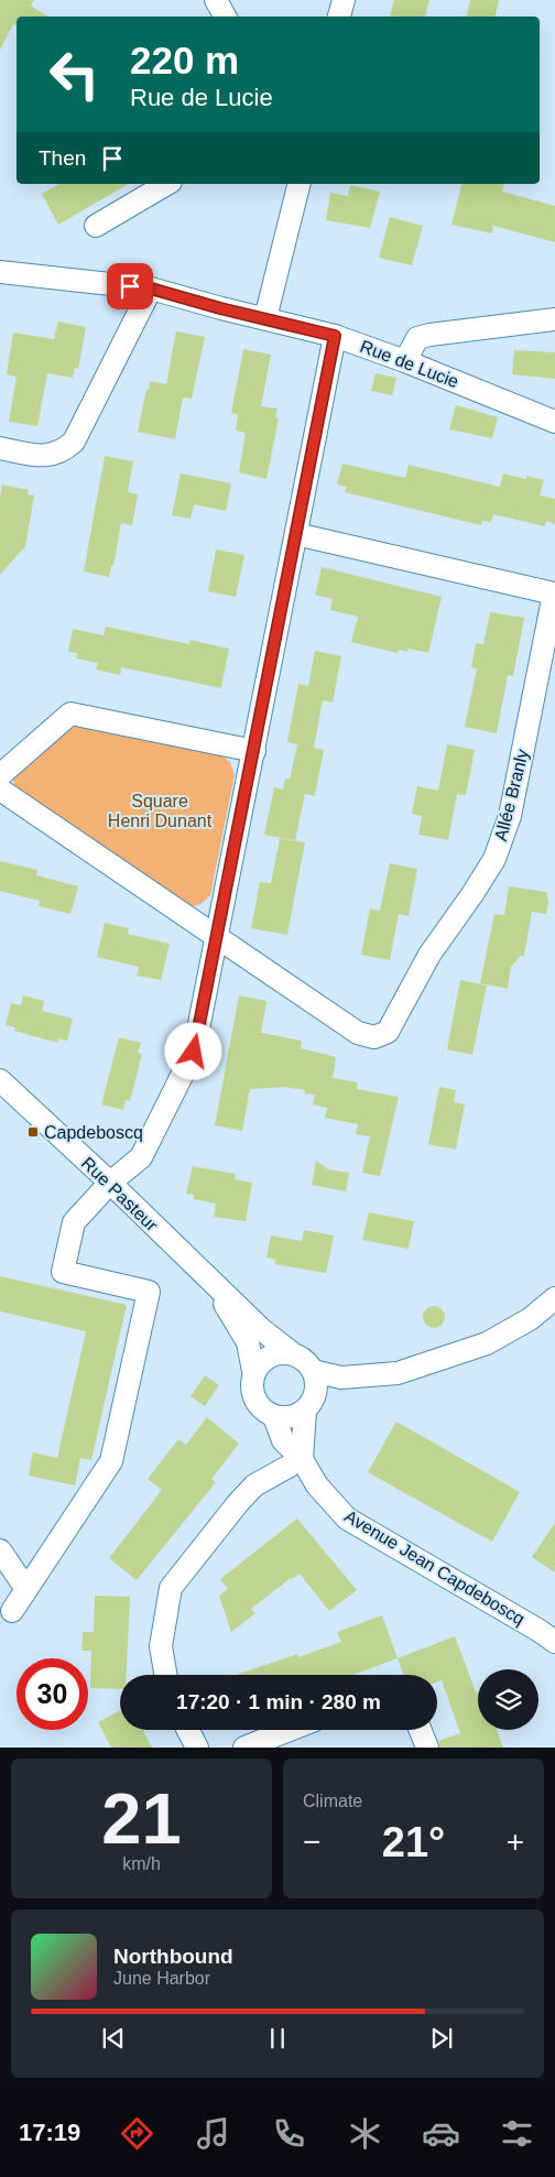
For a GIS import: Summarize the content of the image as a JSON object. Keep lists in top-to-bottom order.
{
  "streets": {
    "street": [
      "Rue de Lucie",
      "Allée Branly",
      "Rue Pasteur",
      "Avenue Jean Capdeboscq"
    ]
  },
  "crossings": [
    ["Rue Pasteur", "Avenue Jean Capdeboscq"]
  ],
  "parks": ["Square Henri Dunant"],
  "places": {
    "transit": ["Capdeboscq"]
  },
  "page": {
    "turn": ["220 m", "Rue de Lucie"],
    "then": "Then",
    "limit": "30",
    "trip": "17:20 · 1 min · 280 m",
    "tile": [
      ["21", "km/h"],
      "Climate"
    ],
    "heat": ["−", "21°", "+"],
    "song": ["Northbound", "June Harbor"],
    "tabs": "17:19"
  }
}
